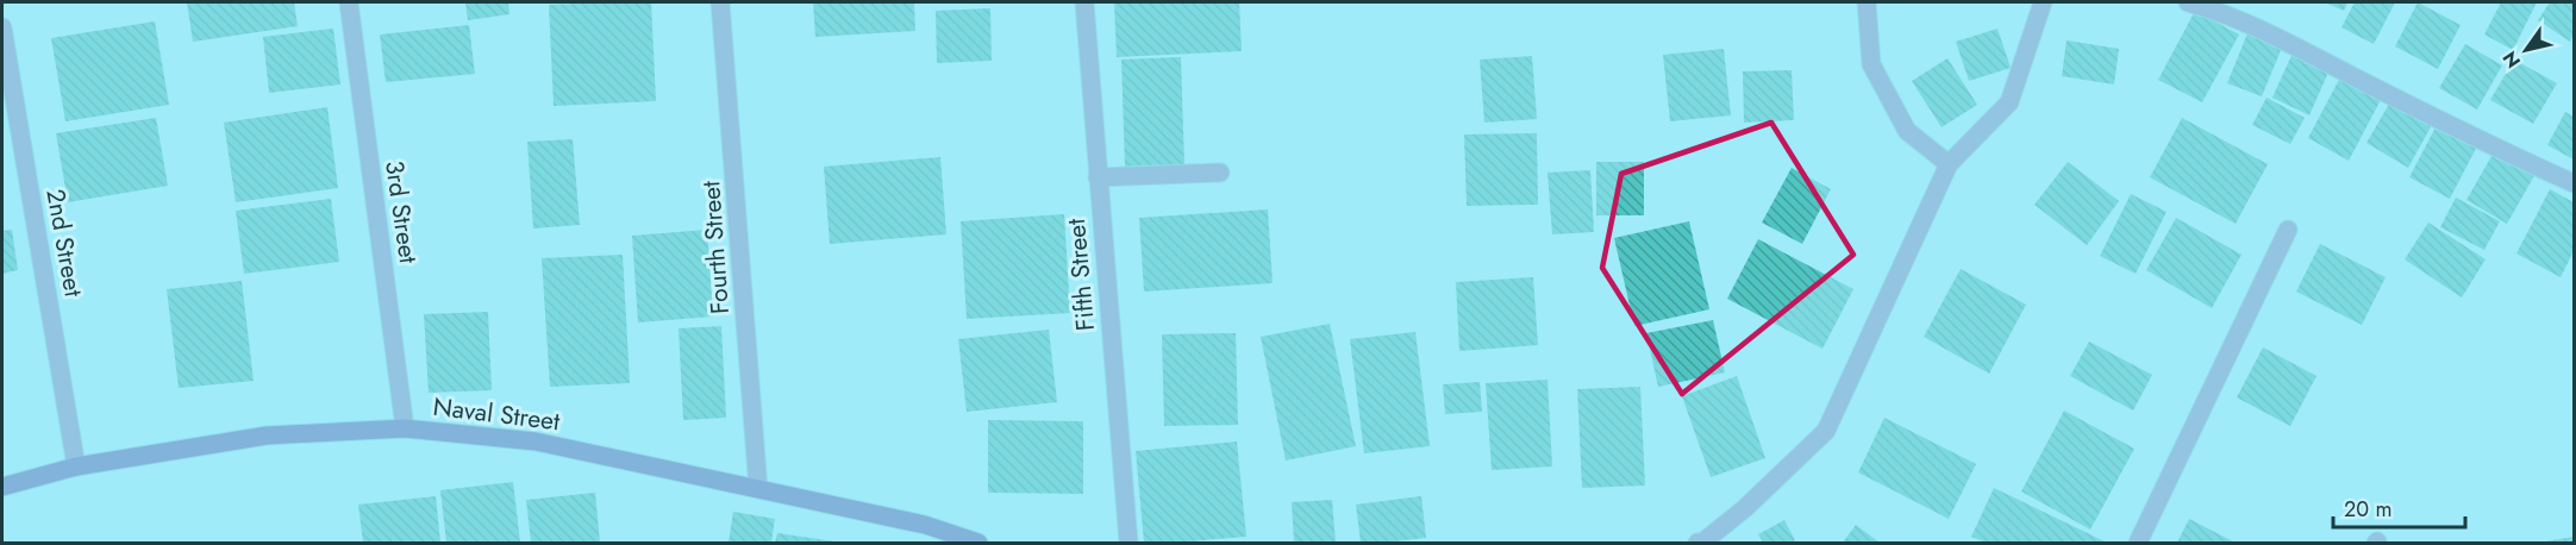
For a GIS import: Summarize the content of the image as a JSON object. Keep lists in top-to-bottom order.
{
  "streets": {
    "street": [
      "3rd Street",
      "2nd Street",
      "Fourth Street",
      "Fifth Street",
      "Naval Street"
    ]
  },
  "crossings": [
    ["3rd Street", "Naval Street"],
    ["2nd Street", "Naval Street"],
    ["Fourth Street", "Naval Street"]
  ],
  "scale_bar": "20 m",
  "north": "bottom left"
}
